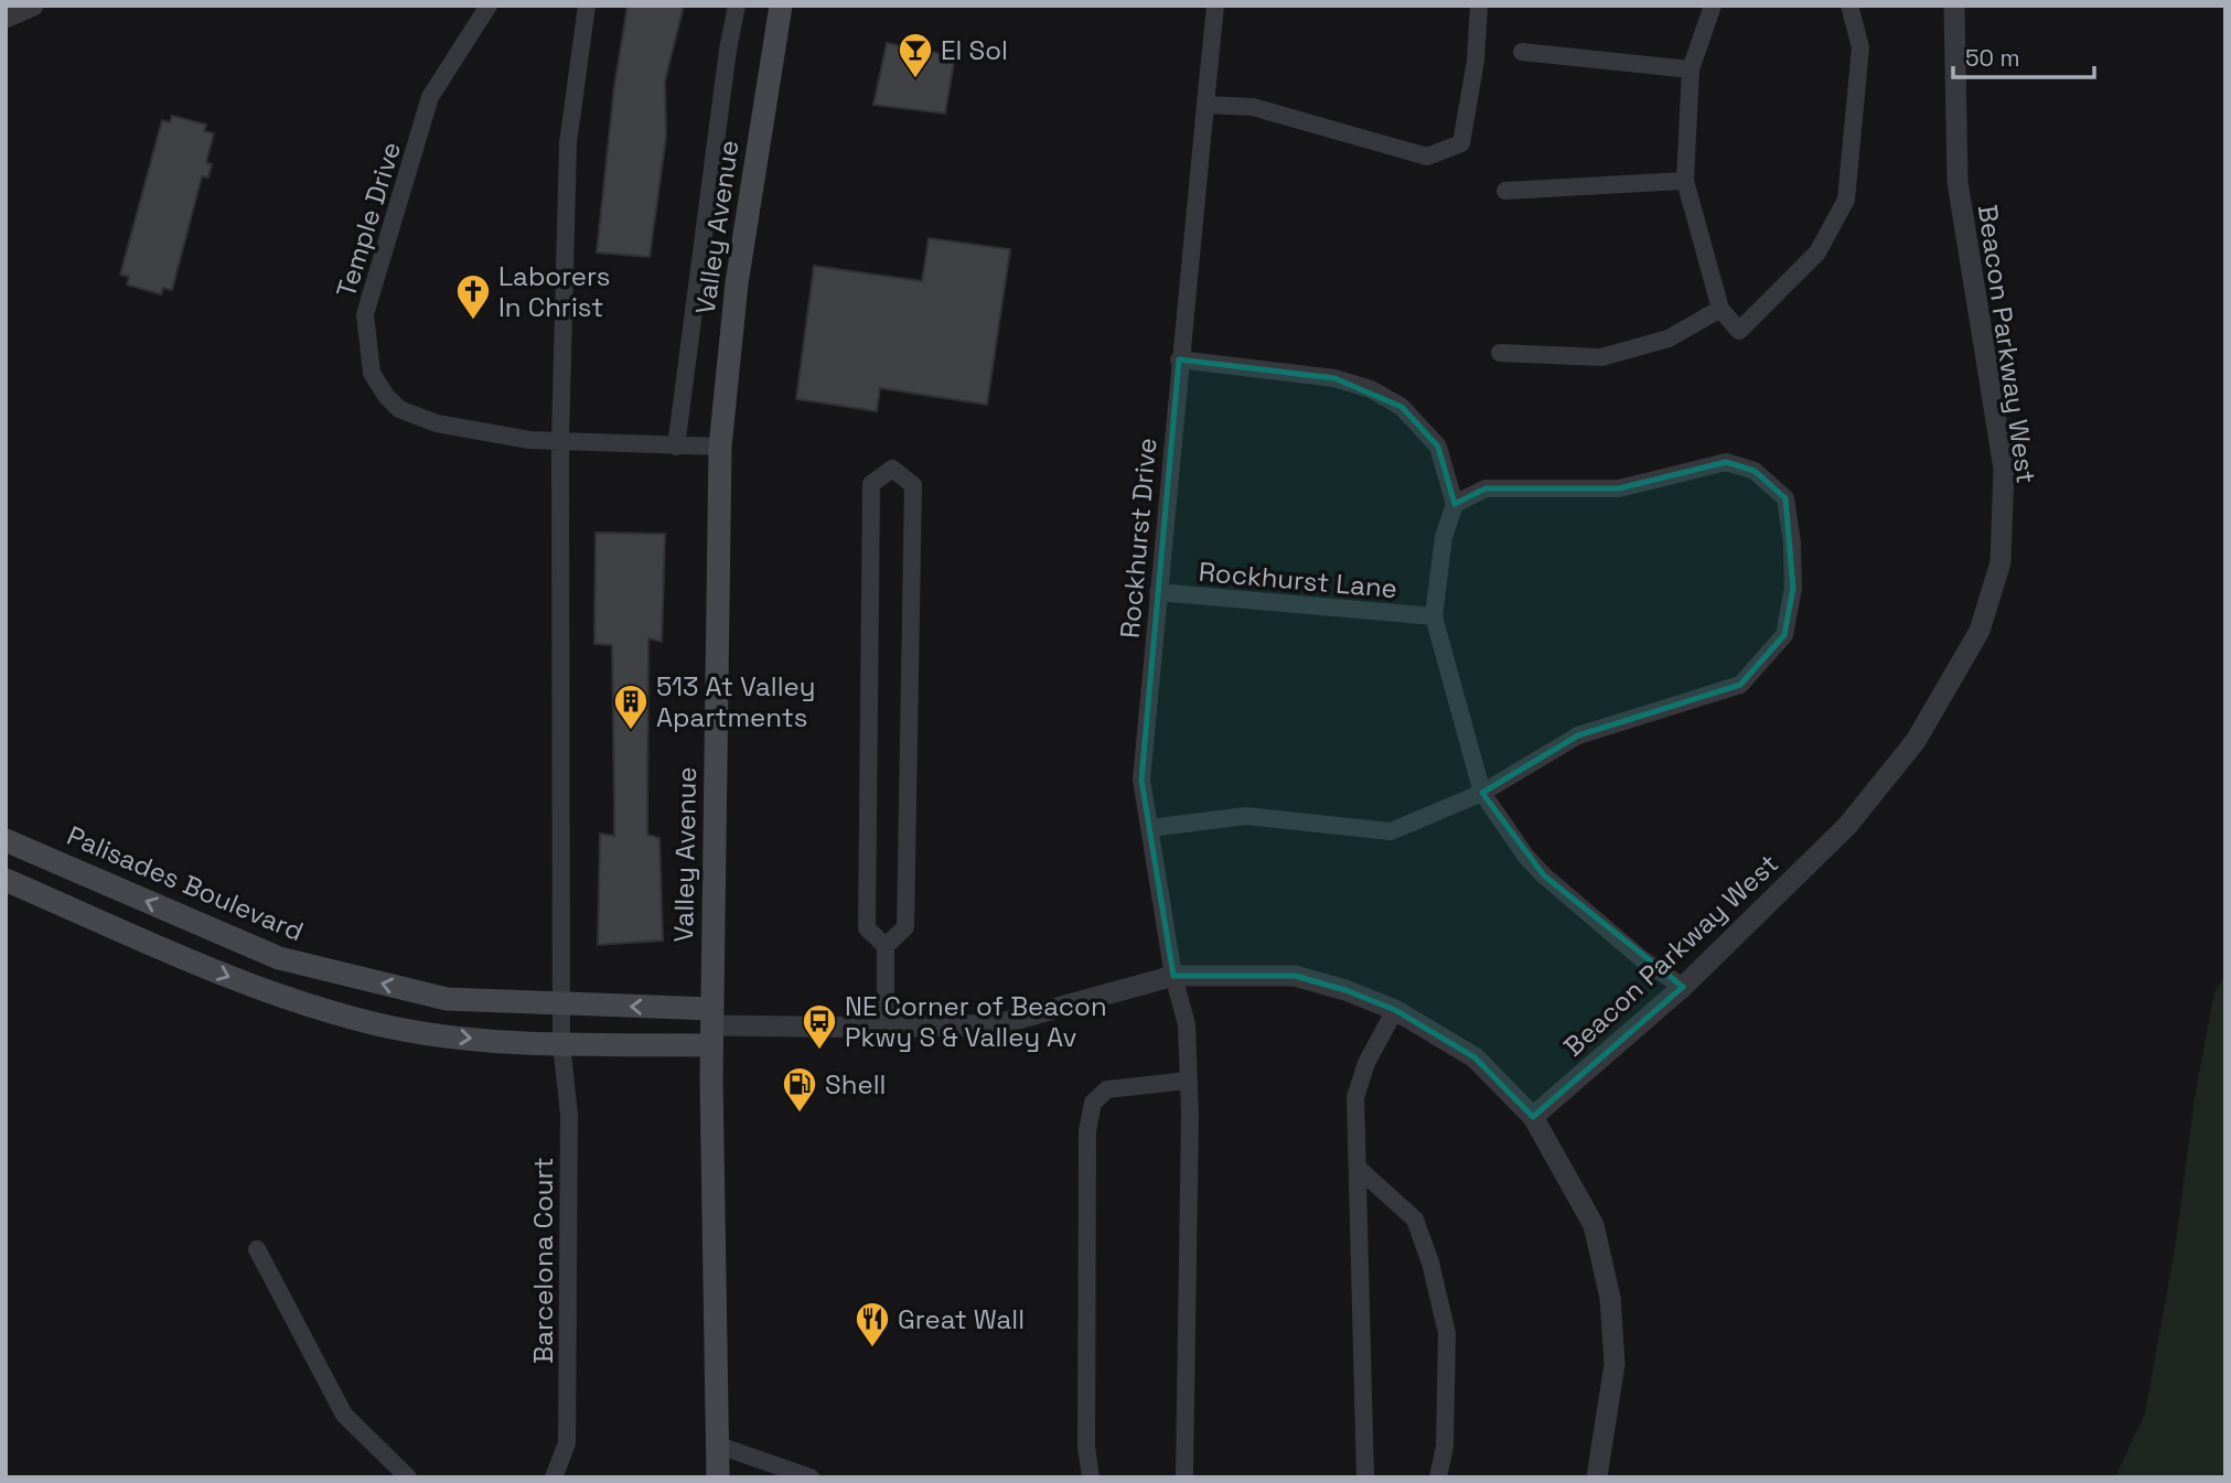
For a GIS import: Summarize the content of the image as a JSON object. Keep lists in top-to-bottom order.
{
  "streets": {
    "main road": ["Valley Avenue", "Palisades Boulevard"],
    "street": [
      "Temple Drive",
      "Beacon Parkway West",
      "Rockhurst Drive",
      "Rockhurst Lane",
      "Barcelona Court"
    ]
  },
  "crossings": [
    ["Temple Drive", "Valley Avenue"],
    ["Temple Drive", "Barcelona Court"],
    ["Valley Avenue", "Palisades Boulevard"],
    ["Rockhurst Drive", "Rockhurst Lane"],
    ["Palisades Boulevard", "Barcelona Court"]
  ],
  "places": {
    "bar": ["El Sol"],
    "church": ["Laborers In Christ"],
    "building": ["513 At Valley Apartments"],
    "bus stop": ["NE Corner of Beacon Pkwy S & Valley Av"],
    "fuel station": ["Shell"],
    "restaurant": ["Great Wall"]
  },
  "scale_bar": "50 m"
}
